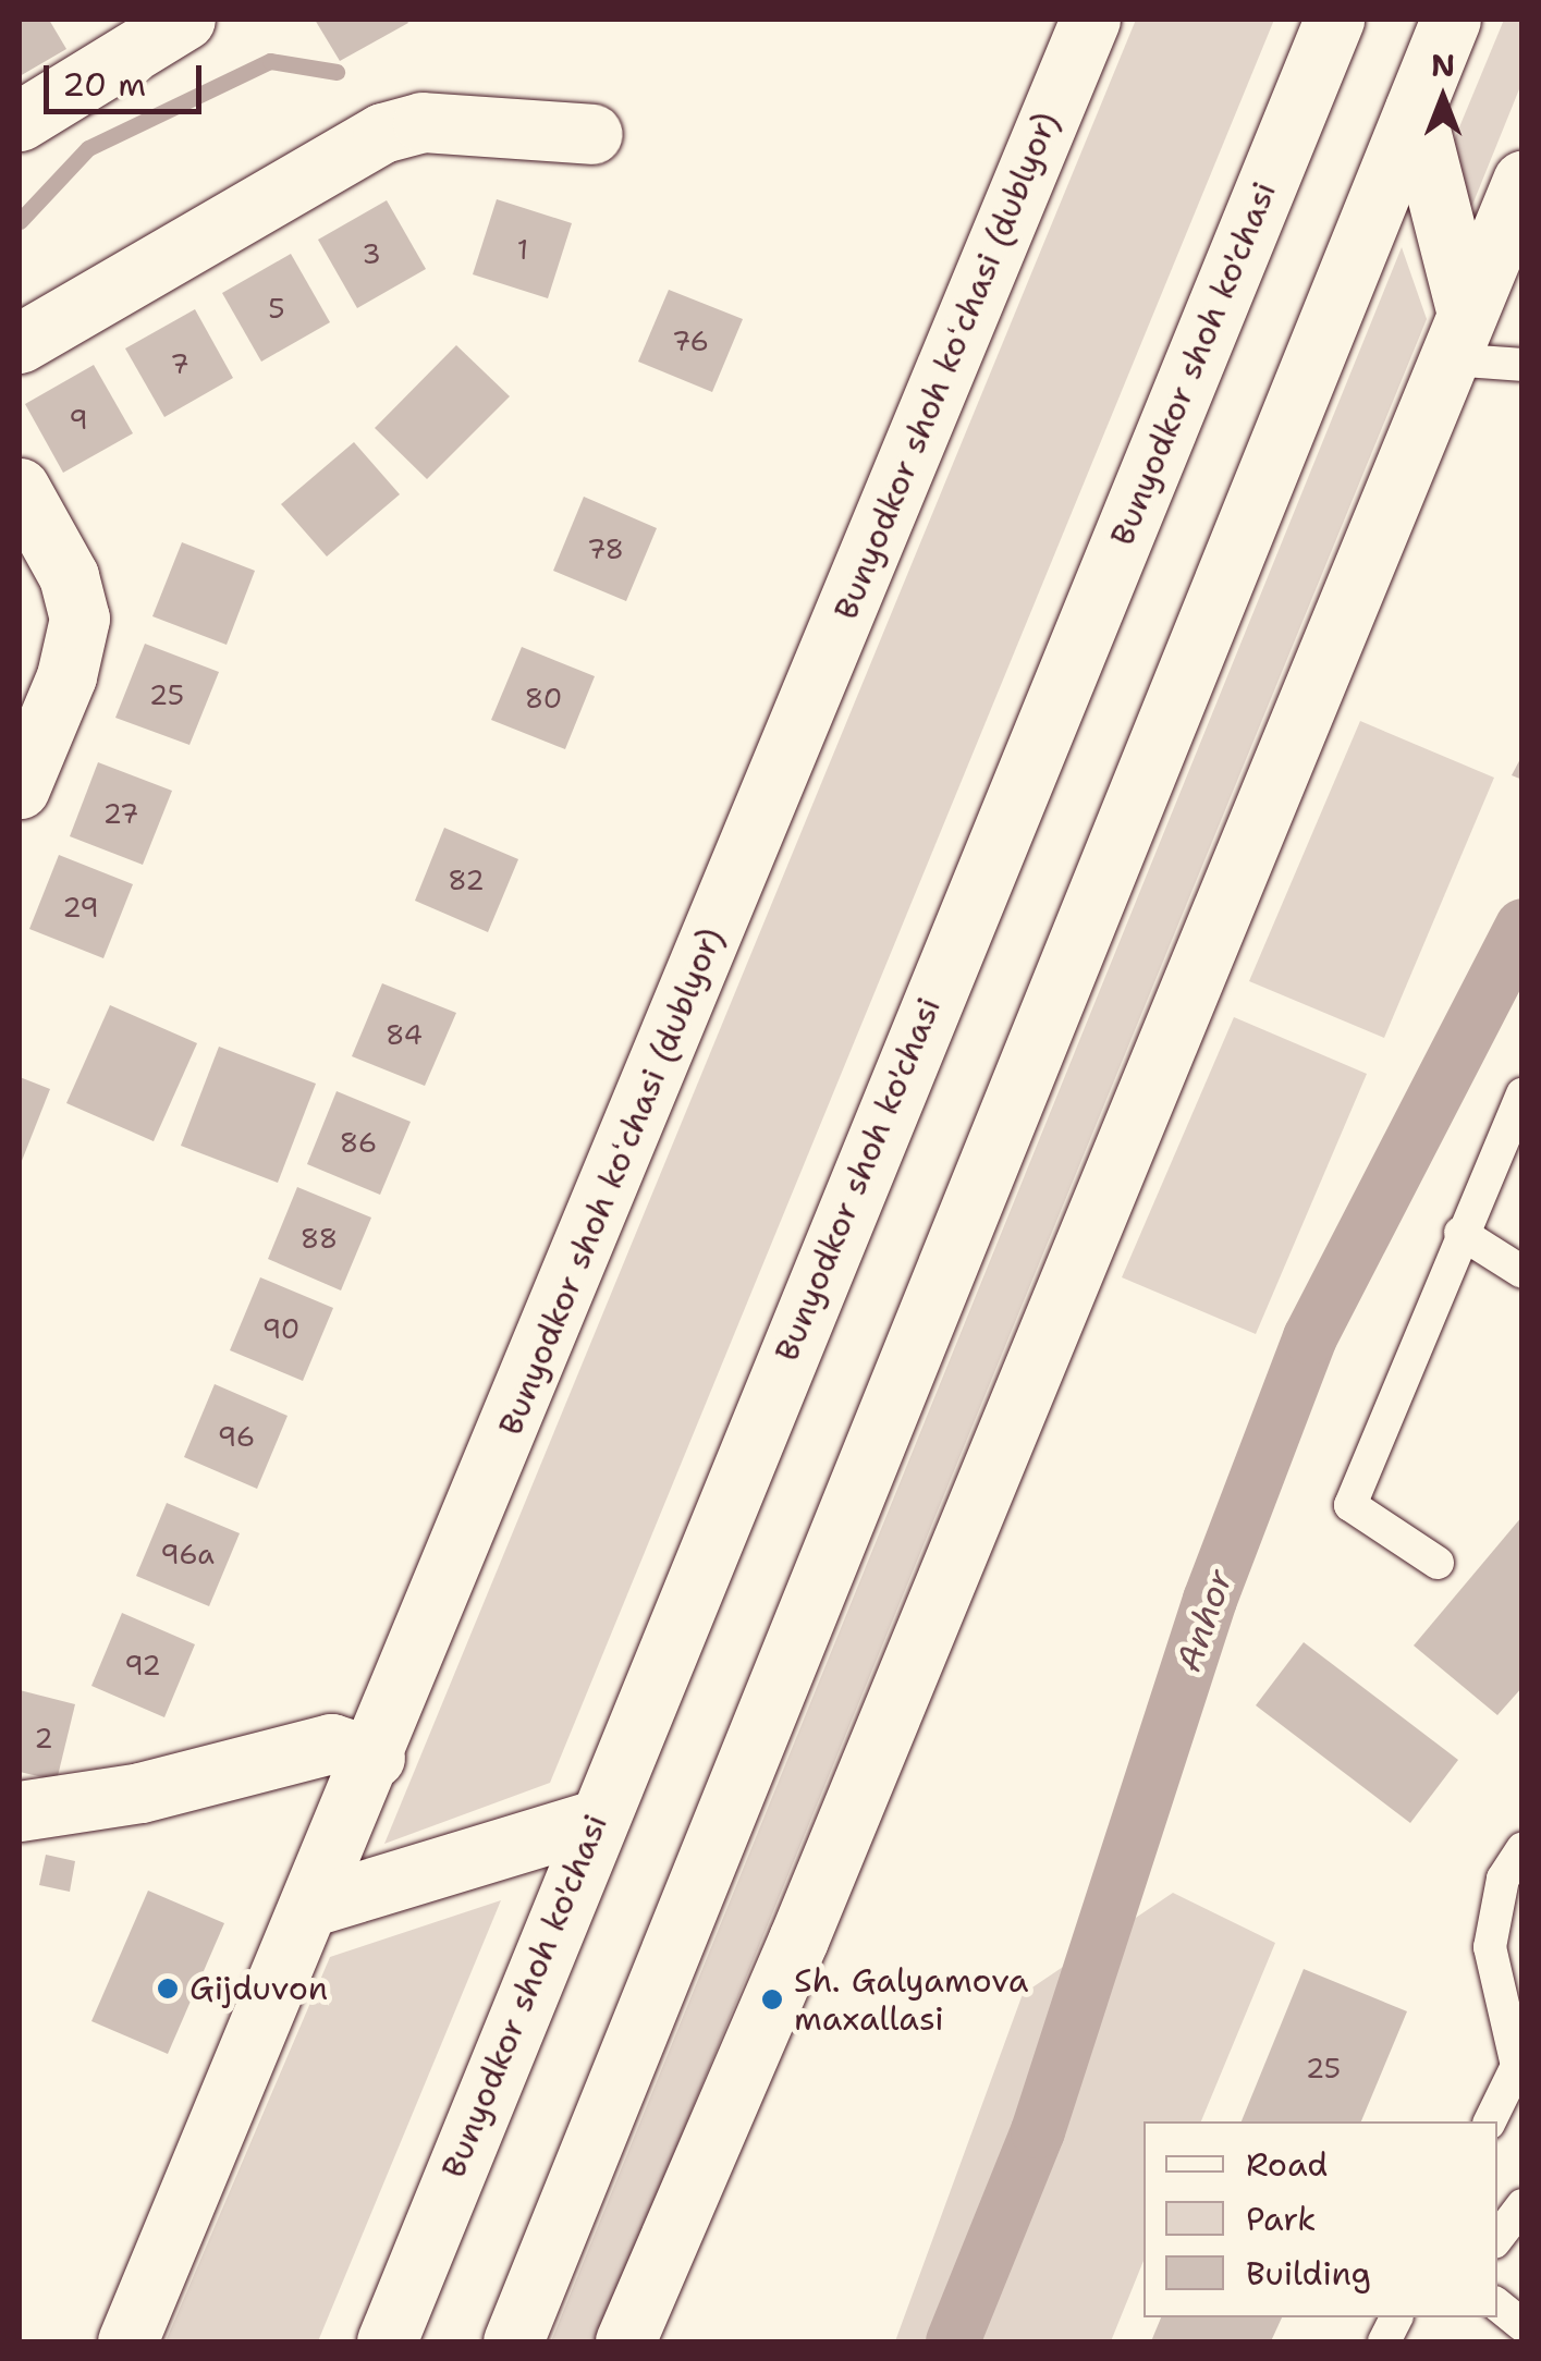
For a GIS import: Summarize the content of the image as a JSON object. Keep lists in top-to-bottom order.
{
  "streets": {
    "street": ["Bunyodkor shoh ko'chasi", "Bunyodkor shoh koʻchasi (dublyor)"]
  },
  "water": ["Anhor"],
  "places": ["Gijduvon", "Sh. Galyamova maxallasi"],
  "house_numbers": [
    "1",
    "3",
    "5",
    "76",
    "7",
    "9",
    "78",
    "25",
    "80",
    "27",
    "82",
    "29",
    "84",
    "86",
    "88",
    "90",
    "96",
    "96a",
    "92",
    "2",
    "25"
  ],
  "legend": ["Road", "Park", "Building"],
  "scale_bar": "20 m",
  "north": "top"
}
